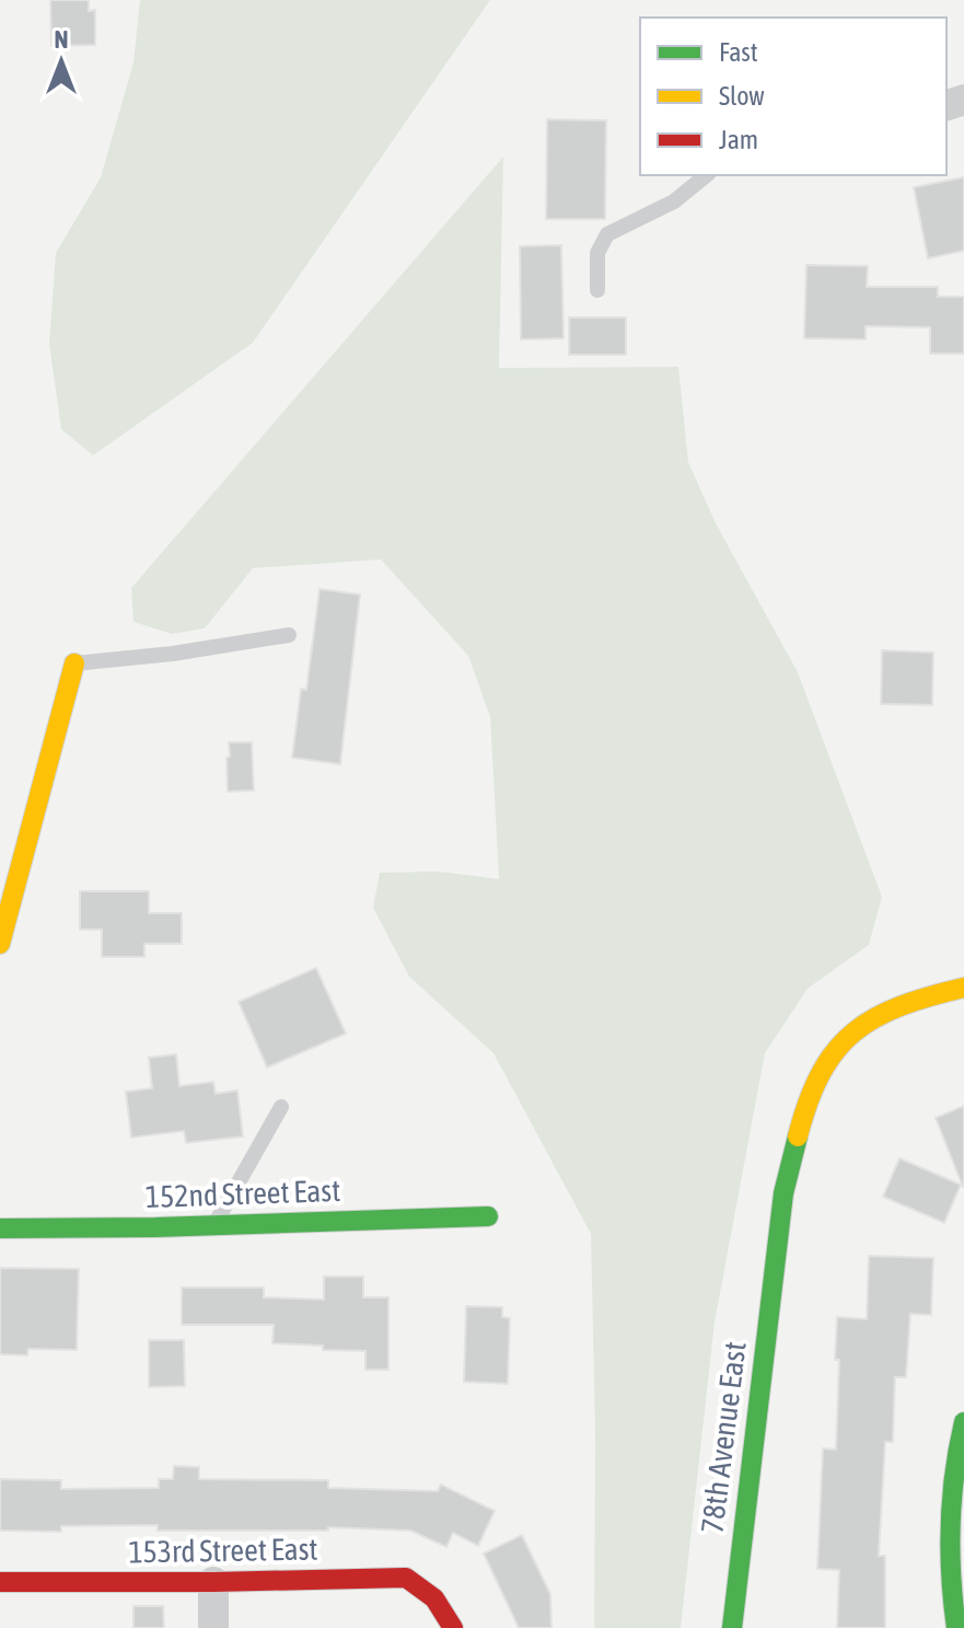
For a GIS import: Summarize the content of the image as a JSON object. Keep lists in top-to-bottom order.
{
  "streets": {
    "street": ["152nd Street East", "78th Avenue East", "153rd Street East"]
  },
  "legend": ["Fast", "Slow", "Jam"],
  "north": "top"
}
